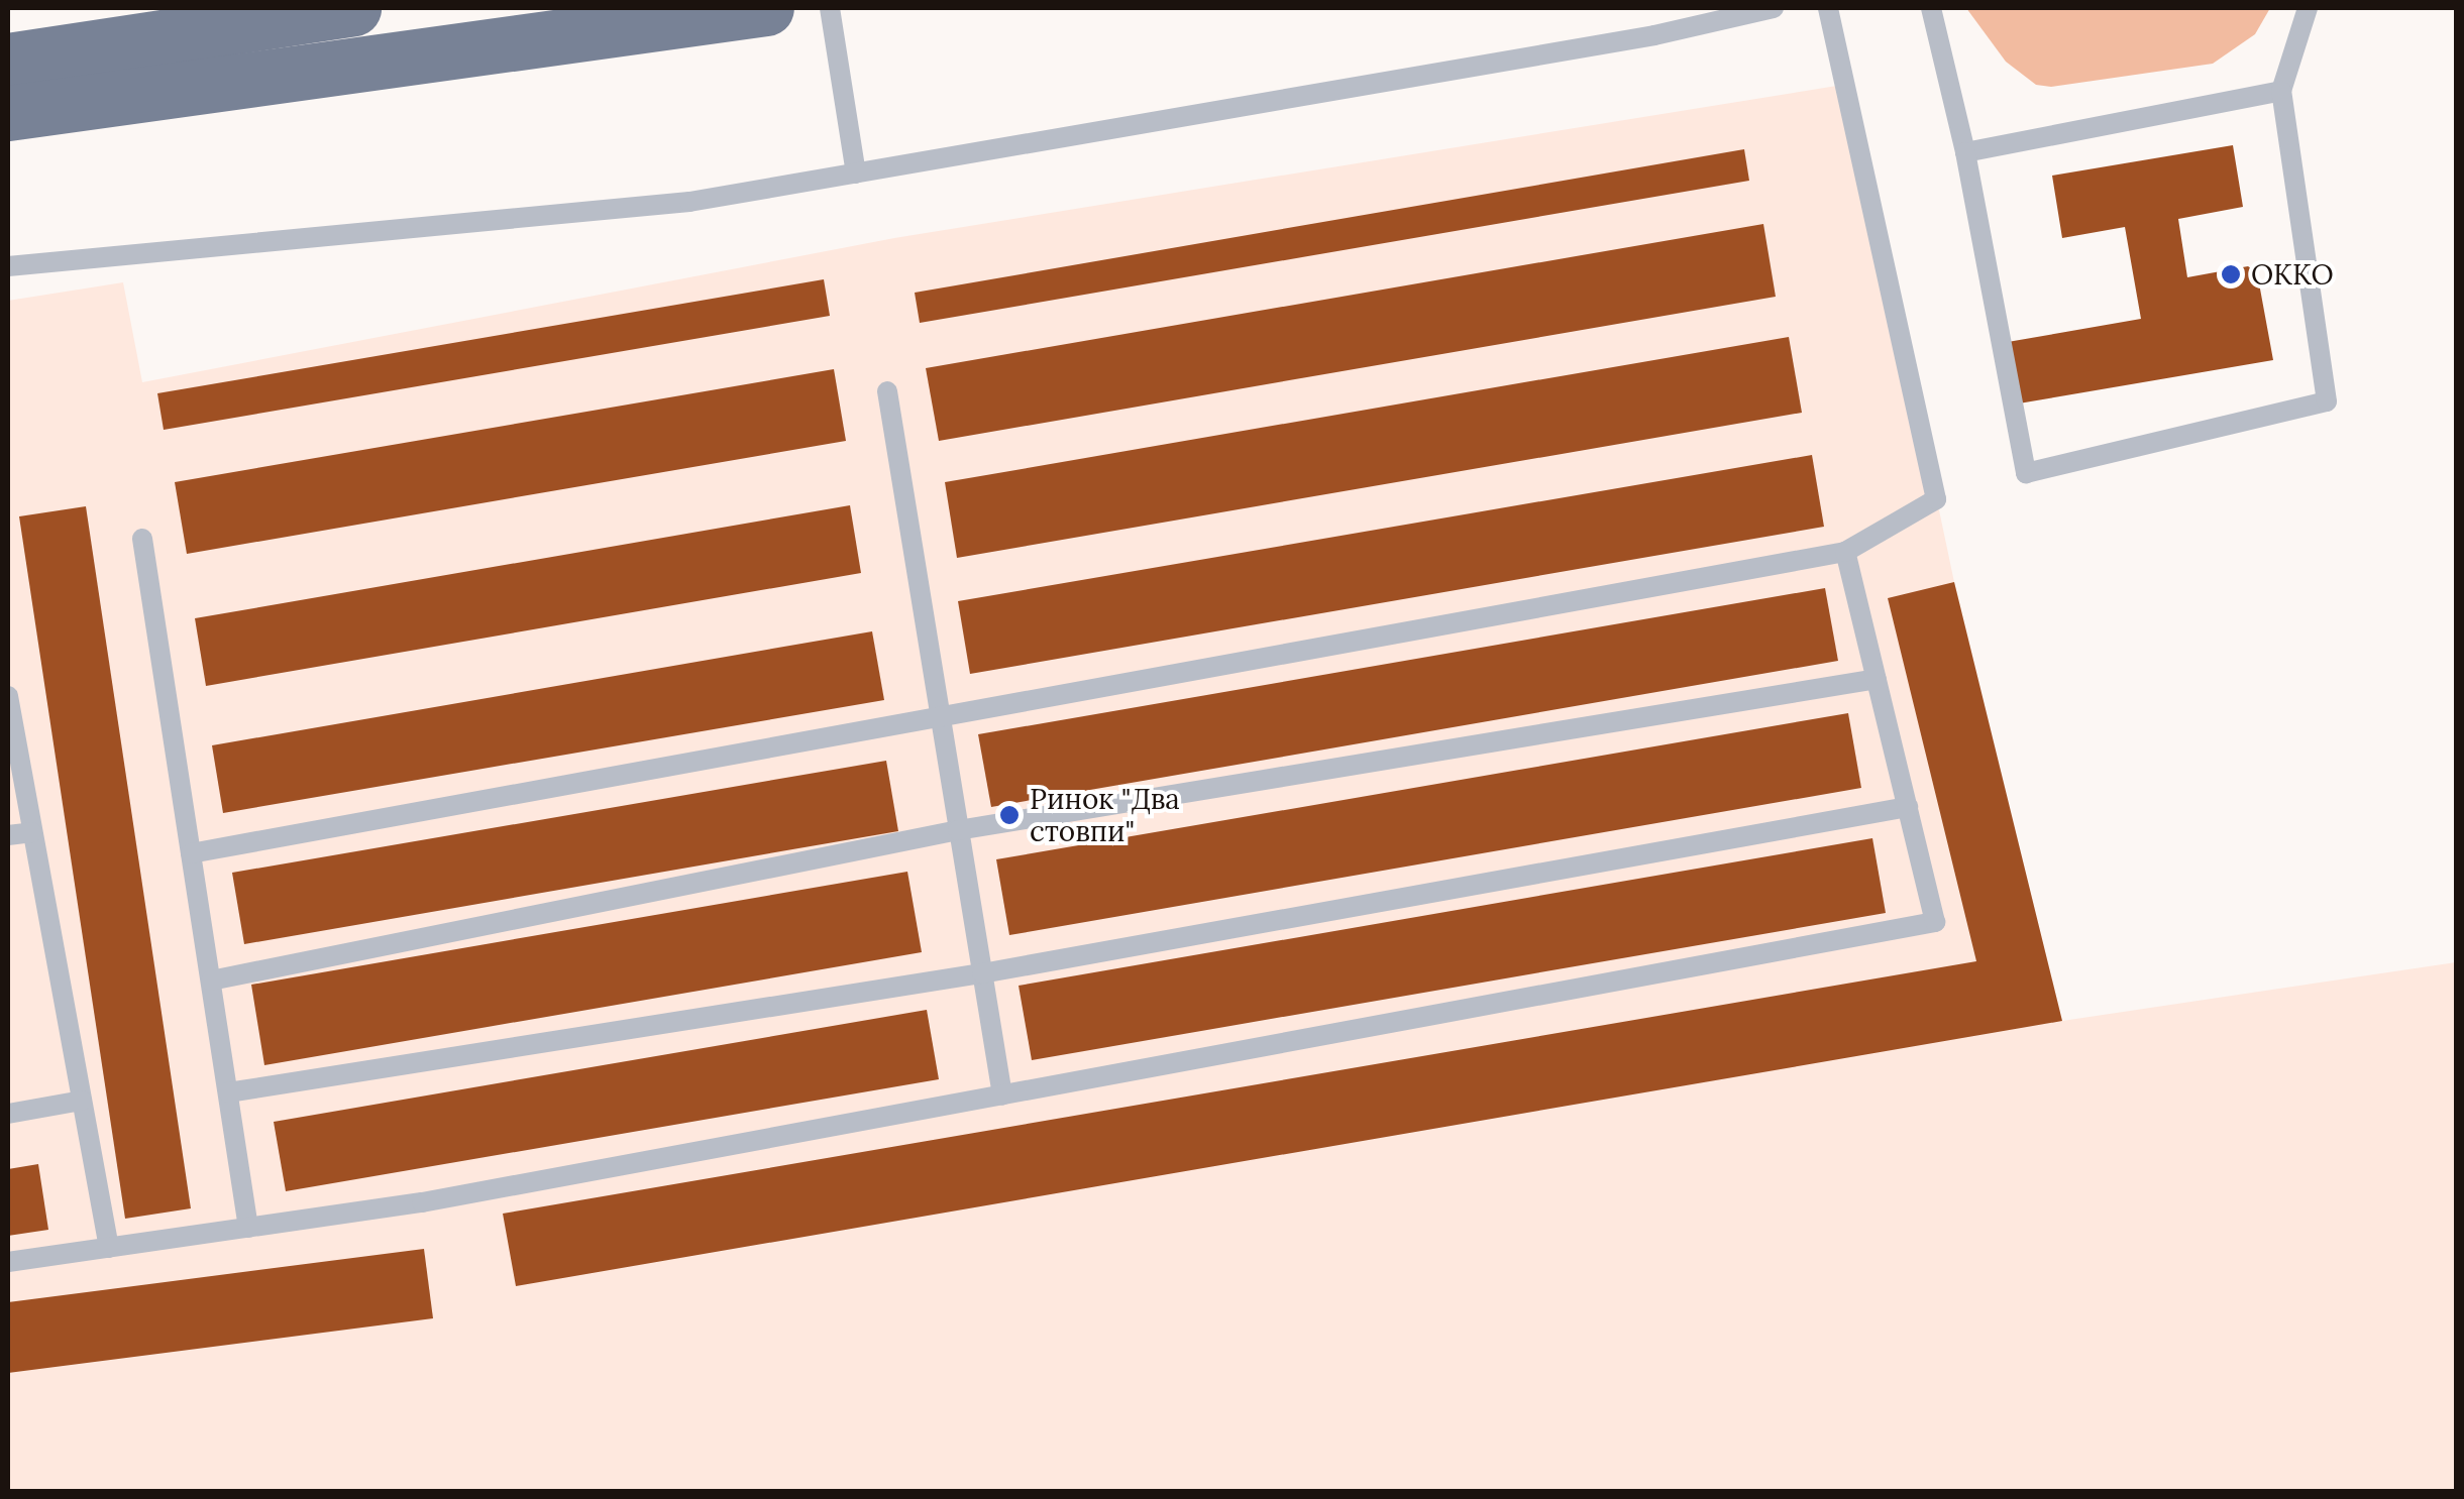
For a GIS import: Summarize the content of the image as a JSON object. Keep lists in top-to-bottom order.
{
  "places": ["ОККО", "Ринок \"Два стовпи\""]
}
